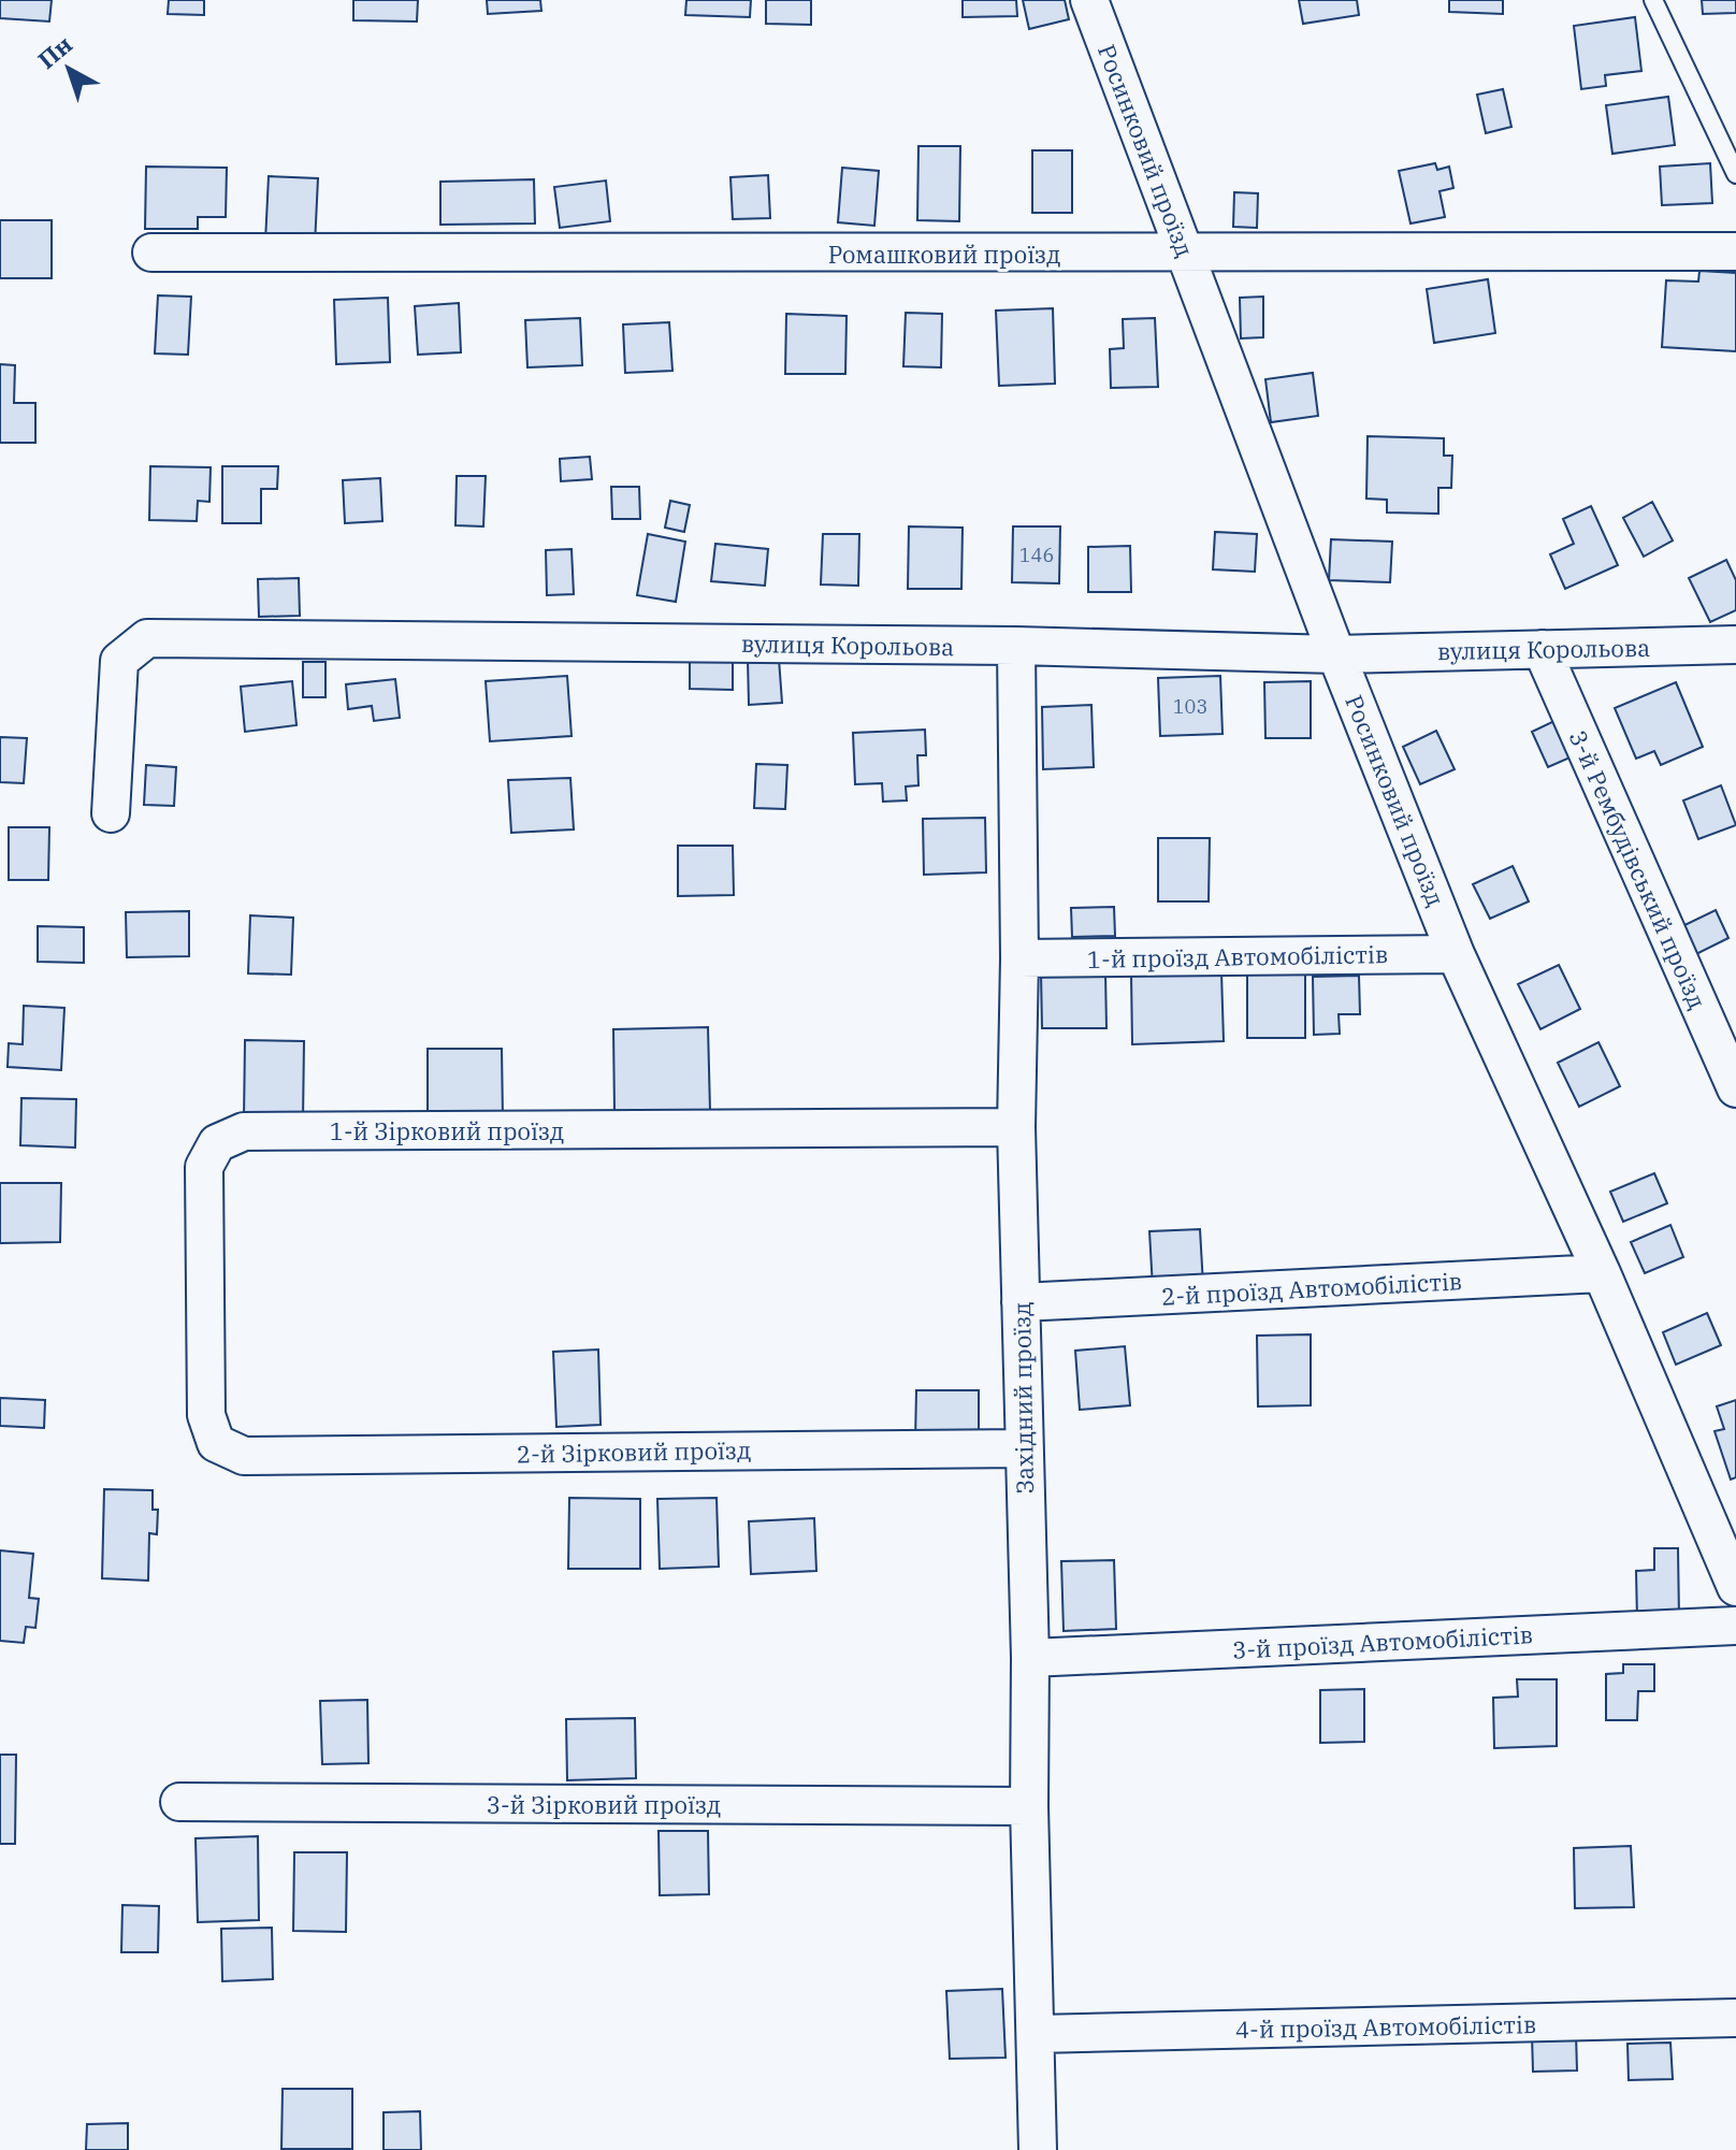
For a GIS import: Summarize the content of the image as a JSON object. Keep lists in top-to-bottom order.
{
  "streets": {
    "street": [
      "Росинковий проїзд",
      "Ромашковий проїзд",
      "вулиця Корольова",
      "3-й Рембудівський проїзд",
      "1-й проїзд Автомобілістів",
      "1-й Зірковий проїзд",
      "2-й проїзд Автомобілістів",
      "Західний проїзд",
      "2-й Зірковий проїзд",
      "3-й проїзд Автомобілістів",
      "3-й Зірковий проїзд",
      "4-й проїзд Автомобілістів"
    ]
  },
  "crossings": [
    ["Росинковий проїзд", "Ромашковий проїзд"],
    ["Росинковий проїзд", "вулиця Корольова"],
    ["Росинковий проїзд", "1-й проїзд Автомобілістів"],
    ["Росинковий проїзд", "2-й проїзд Автомобілістів"],
    ["вулиця Корольова", "3-й Рембудівський проїзд"],
    ["вулиця Корольова", "Західний проїзд"],
    ["1-й проїзд Автомобілістів", "Західний проїзд"],
    ["1-й Зірковий проїзд", "Західний проїзд"],
    ["1-й Зірковий проїзд", "2-й Зірковий проїзд"],
    ["2-й проїзд Автомобілістів", "Західний проїзд"],
    ["Західний проїзд", "2-й Зірковий проїзд"],
    ["Західний проїзд", "3-й проїзд Автомобілістів"],
    ["Західний проїзд", "3-й Зірковий проїзд"],
    ["Західний проїзд", "4-й проїзд Автомобілістів"]
  ],
  "house_numbers": ["146", "103"],
  "north": "top left"
}
